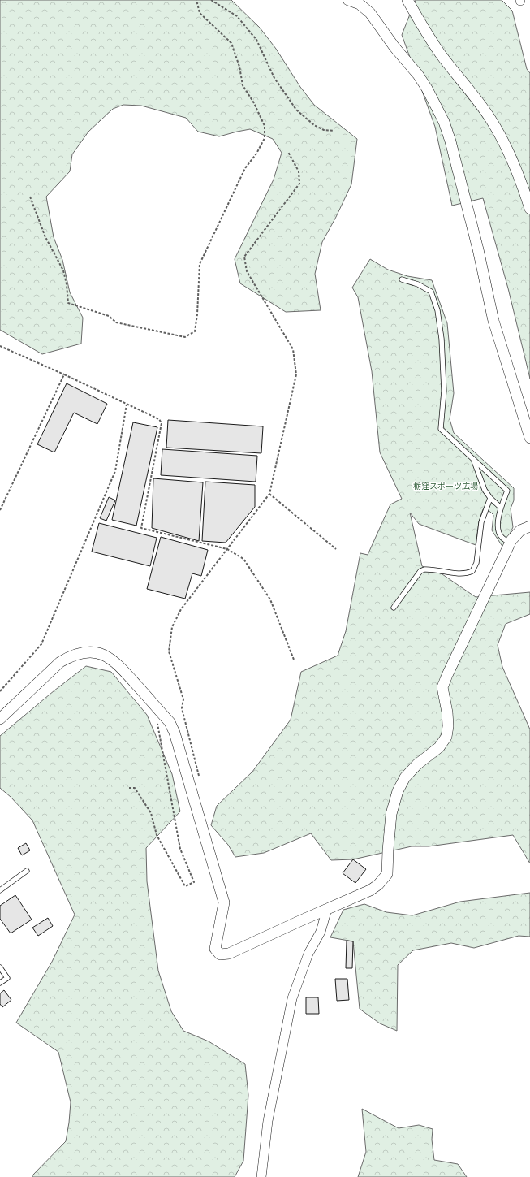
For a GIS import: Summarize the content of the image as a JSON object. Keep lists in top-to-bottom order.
{
  "parks": ["栃窪スポーツ広場"]
}
